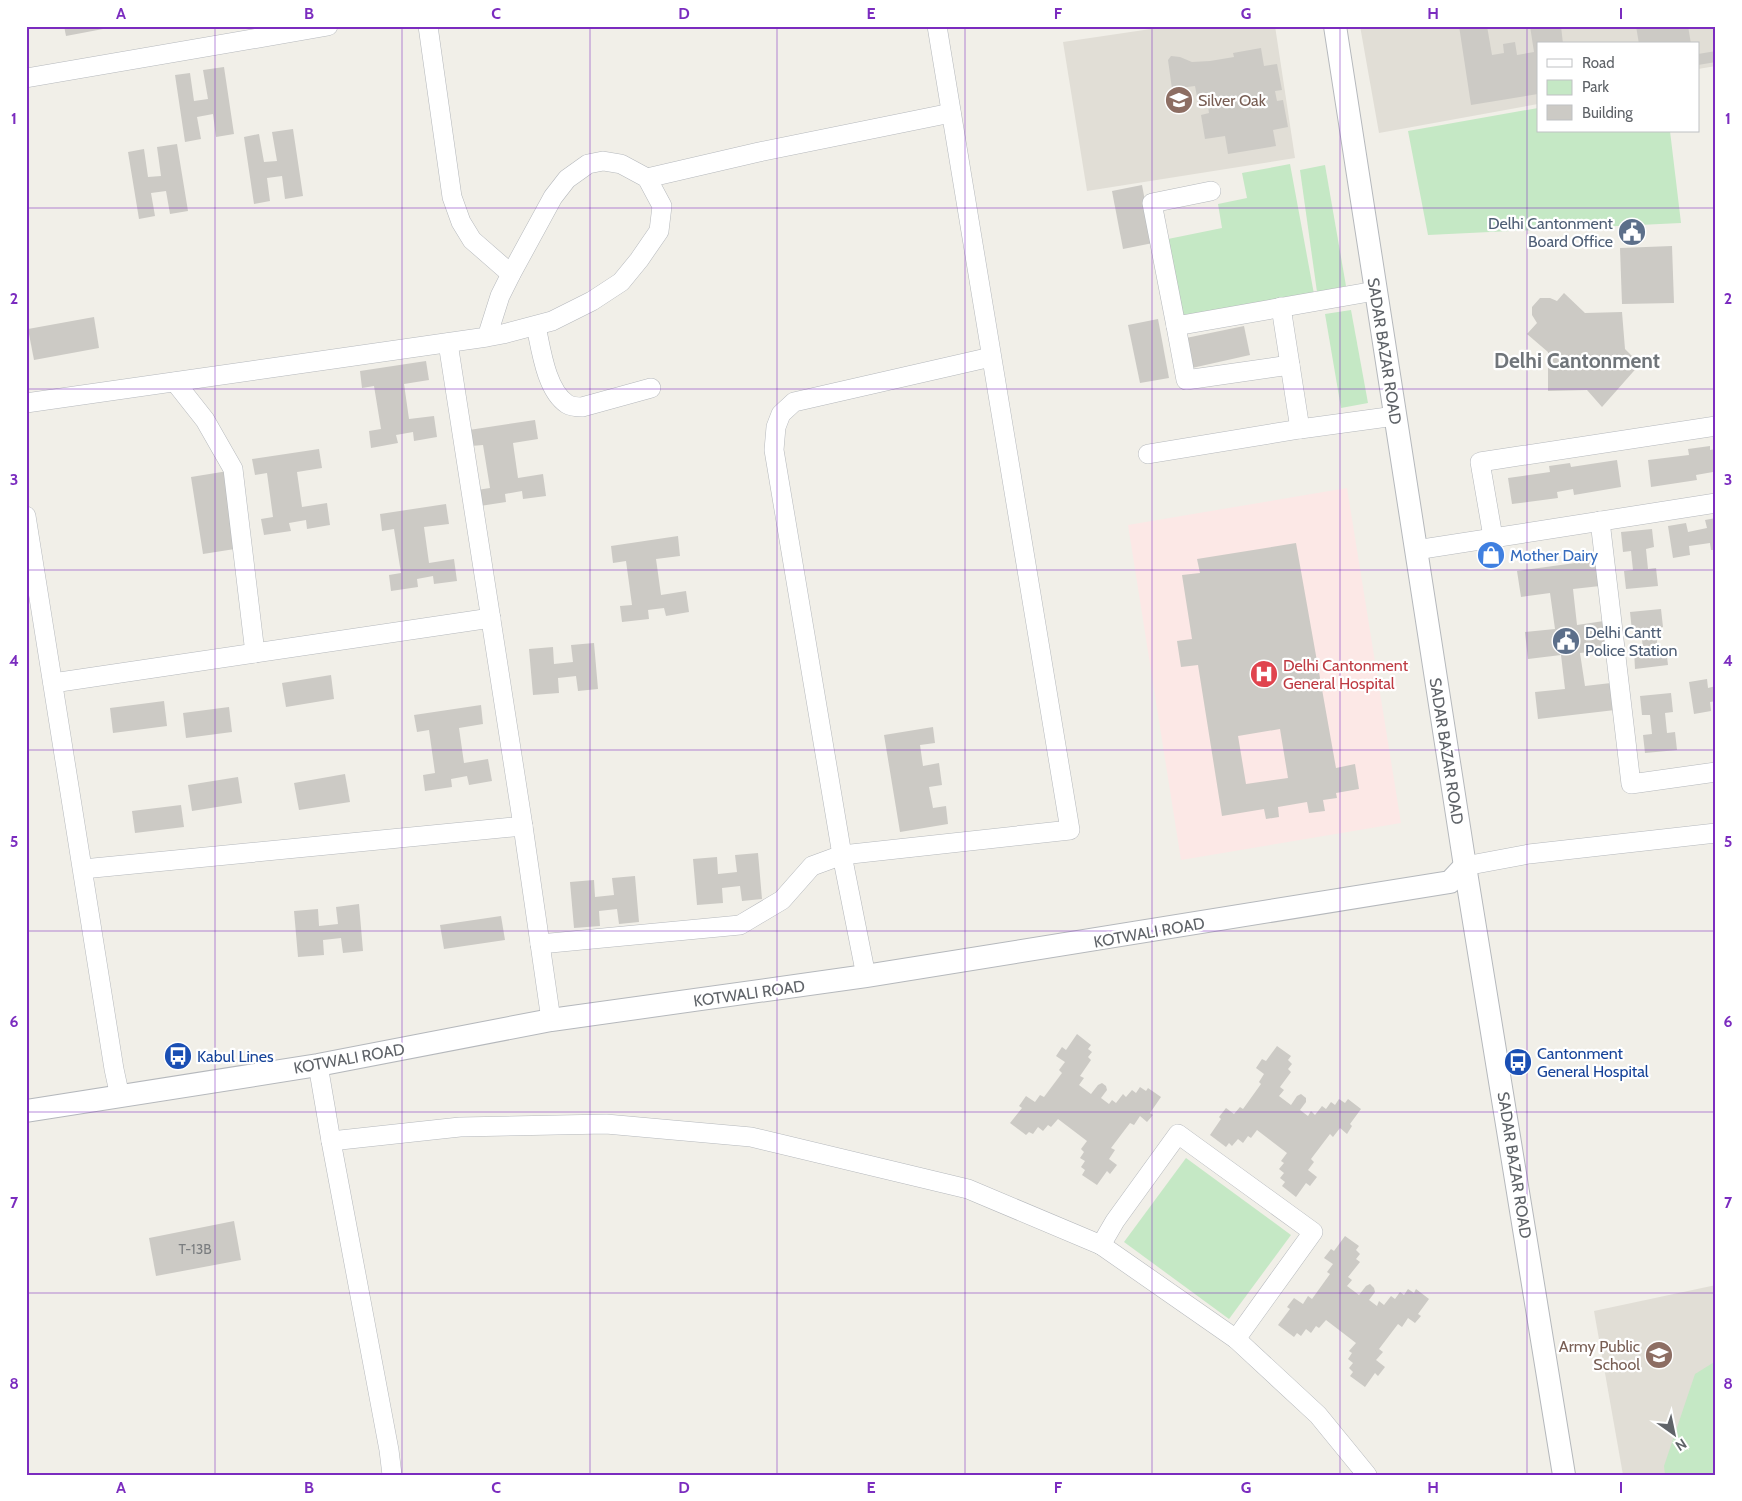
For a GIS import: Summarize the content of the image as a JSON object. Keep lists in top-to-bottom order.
{
  "streets": {
    "street": ["SADAR BAZAR ROAD", "KOTWALI ROAD"]
  },
  "crossings": [
    ["SADAR BAZAR ROAD", "KOTWALI ROAD"]
  ],
  "districts": ["Delhi Cantonment"],
  "places": {
    "school or university": ["Silver Oak", "Army Public School"],
    "public building": ["Delhi Cantonment Board Office", "Delhi Cantt Police Station"],
    "shop": ["Mother Dairy"],
    "hospital": ["Delhi Cantonment General Hospital"],
    "bus stop": ["Kabul Lines", "Cantonment General Hospital"]
  },
  "house_numbers": ["T-13B"],
  "legend": ["Road", "Park", "Building"],
  "north": "bottom right",
  "grid": {
    "columns": [
      "A",
      "B",
      "C",
      "D",
      "E",
      "F",
      "G",
      "H",
      "I"
    ],
    "rows": [
      "1",
      "2",
      "3",
      "4",
      "5",
      "6",
      "7",
      "8"
    ]
  }
}
